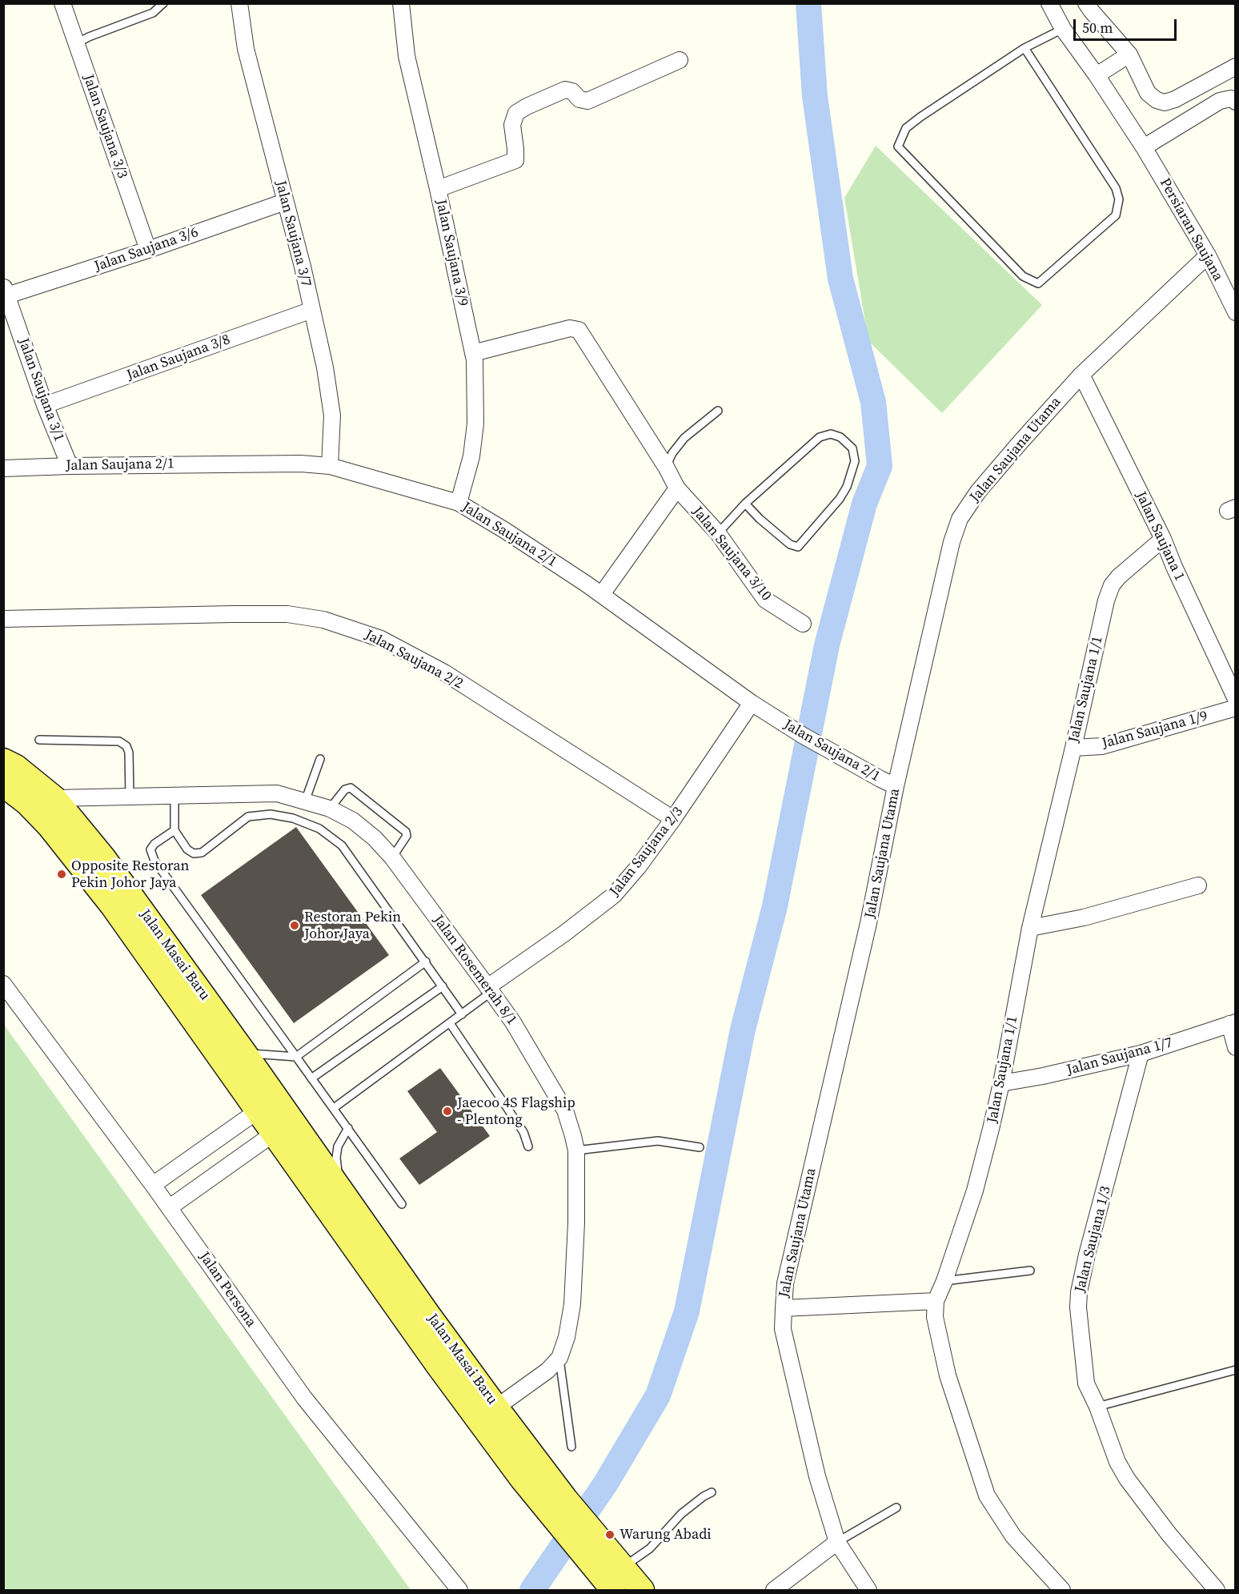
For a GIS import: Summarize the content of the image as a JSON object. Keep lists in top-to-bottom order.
{
  "streets": {
    "main road": ["Jalan Masai Baru"],
    "street": [
      "Jalan Saujana 3/3",
      "Persiaran Saujana",
      "Jalan Saujana 3/7",
      "Jalan Saujana 3/6",
      "Jalan Saujana 3/9",
      "Jalan Saujana 3/8",
      "Jalan Saujana 3/1",
      "Jalan Saujana Utama",
      "Jalan Saujana 2/1",
      "Jalan Saujana 1",
      "Jalan Saujana 3/10",
      "Jalan Saujana 2/2",
      "Jalan Saujana 1/1",
      "Jalan Saujana 1/9",
      "Jalan Saujana 2/3",
      "Jalan Rosemerah 8/1",
      "Jalan Saujana 1/7",
      "Jalan Saujana 1/3",
      "Jalan Persona"
    ]
  },
  "crossings": [
    ["Jalan Saujana 3/3", "Jalan Saujana 3/6"],
    ["Persiaran Saujana", "Jalan Saujana Utama"],
    ["Jalan Saujana 3/7", "Jalan Saujana 3/6"],
    ["Jalan Saujana 3/7", "Jalan Saujana 3/8"],
    ["Jalan Saujana 3/7", "Jalan Saujana 2/1"],
    ["Jalan Saujana 3/6", "Jalan Saujana 3/1"],
    ["Jalan Saujana 3/9", "Jalan Saujana 2/1"],
    ["Jalan Saujana 3/9", "Jalan Saujana 3/10"],
    ["Jalan Saujana 3/8", "Jalan Saujana 3/1"],
    ["Jalan Saujana 3/1", "Jalan Saujana 2/1"],
    ["Jalan Saujana Utama", "Jalan Saujana 2/1"],
    ["Jalan Saujana Utama", "Jalan Saujana 1"],
    ["Jalan Saujana 2/1", "Jalan Saujana 2/3"],
    ["Jalan Saujana 1", "Jalan Saujana 1/1"],
    ["Jalan Saujana 2/2", "Jalan Saujana 2/3"],
    ["Jalan Saujana 1/1", "Jalan Saujana 1/9"],
    ["Jalan Saujana 1/1", "Jalan Saujana 1/7"],
    ["Jalan Saujana 2/3", "Jalan Rosemerah 8/1"],
    ["Jalan Masai Baru", "Jalan Rosemerah 8/1"],
    ["Jalan Saujana 1/7", "Jalan Saujana 1/3"]
  ],
  "places": [
    "Opposite Restoran Pekin Johor Jaya",
    "Restoran Pekin Johor Jaya",
    "Jaecoo 4S Flagship - Plentong",
    "Warung Abadi"
  ],
  "scale_bar": "50 m"
}
